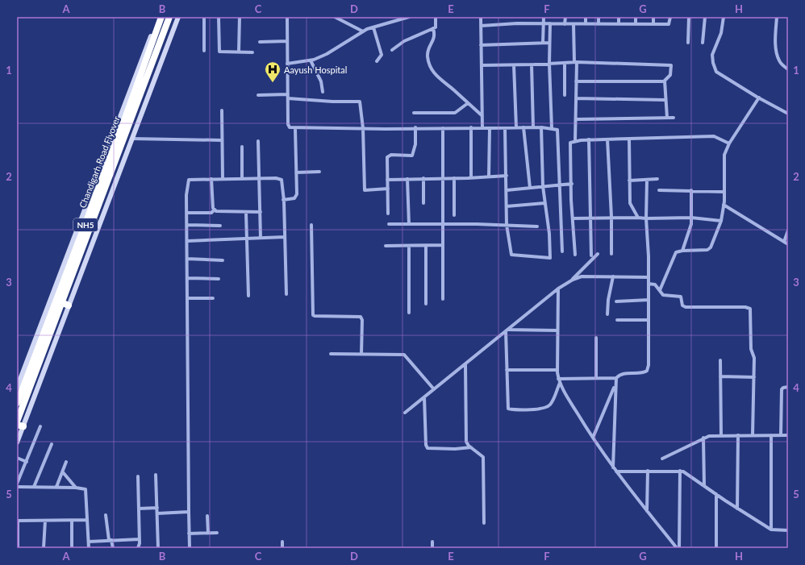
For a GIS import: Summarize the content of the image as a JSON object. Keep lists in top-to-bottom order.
{
  "streets": {
    "highway": ["Chandigarh Road Flyover", "NH5"]
  },
  "crossings": [
    ["Chandigarh Road Flyover", "NH5"]
  ],
  "places": {
    "hospital": ["Aayush Hospital"]
  },
  "grid": {
    "columns": [
      "A",
      "B",
      "C",
      "D",
      "E",
      "F",
      "G",
      "H"
    ],
    "rows": [
      "1",
      "2",
      "3",
      "4",
      "5"
    ]
  }
}
